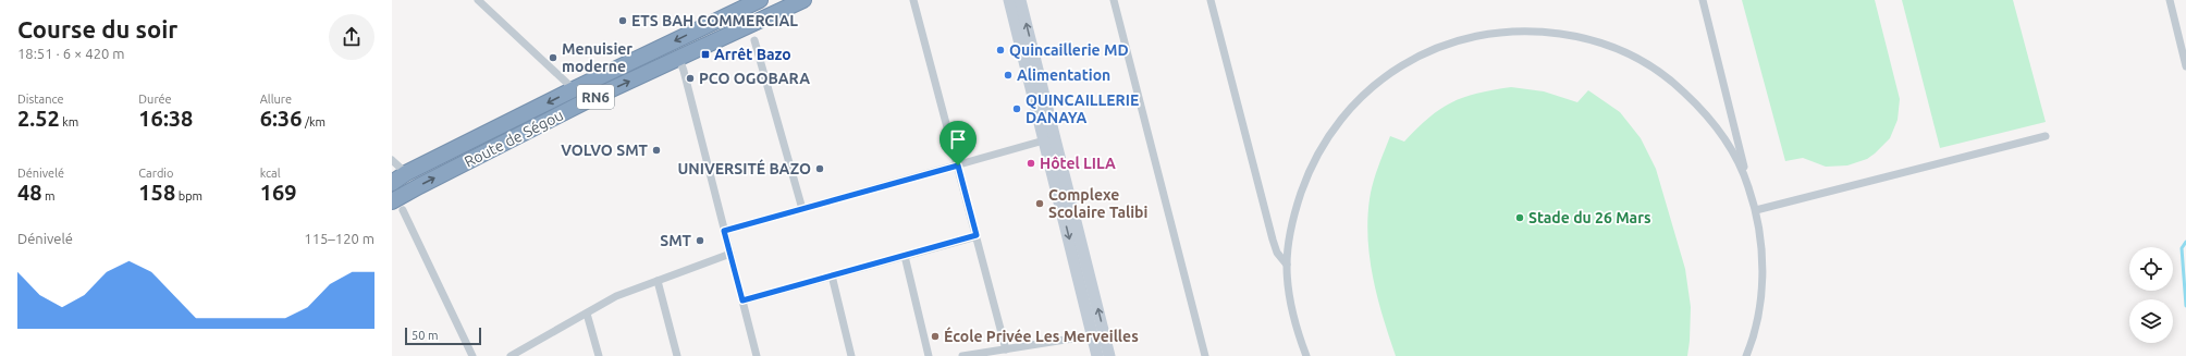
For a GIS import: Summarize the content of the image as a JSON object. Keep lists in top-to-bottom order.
{
  "streets": {
    "highway": ["RN6", "Route de Ségou"]
  },
  "places": {
    "other": [
      "ETS BAH COMMERCIAL",
      "Quincaillerie MD",
      "Menuisier moderne",
      "Alimentation",
      "PCO OGOBARA",
      "QUINCAILLERIE DANAYA",
      "VOLVO SMT",
      "Hôtel LILA",
      "UNIVERSITÉ BAZO",
      "Complexe Scolaire Talibi",
      "Stade du 26 Mars",
      "SMT",
      "École Privée Les Merveilles"
    ],
    "transit": ["Arrêt Bazo"]
  },
  "scale_bar": "50 m",
  "page": {
    "heading": ["Course du soir", "18:51 · 6 × 420 m"],
    "stats": [
      ["Distance", "2.52 km"],
      ["Durée", "16:38"],
      ["Allure", "6:36 /km"],
      ["Dénivelé", "48 m"],
      ["Cardio", "158 bpm"],
      ["kcal", "169"]
    ],
    "chart": ["Dénivelé", "115–120 m"],
    "scale": "50 m"
  }
}
